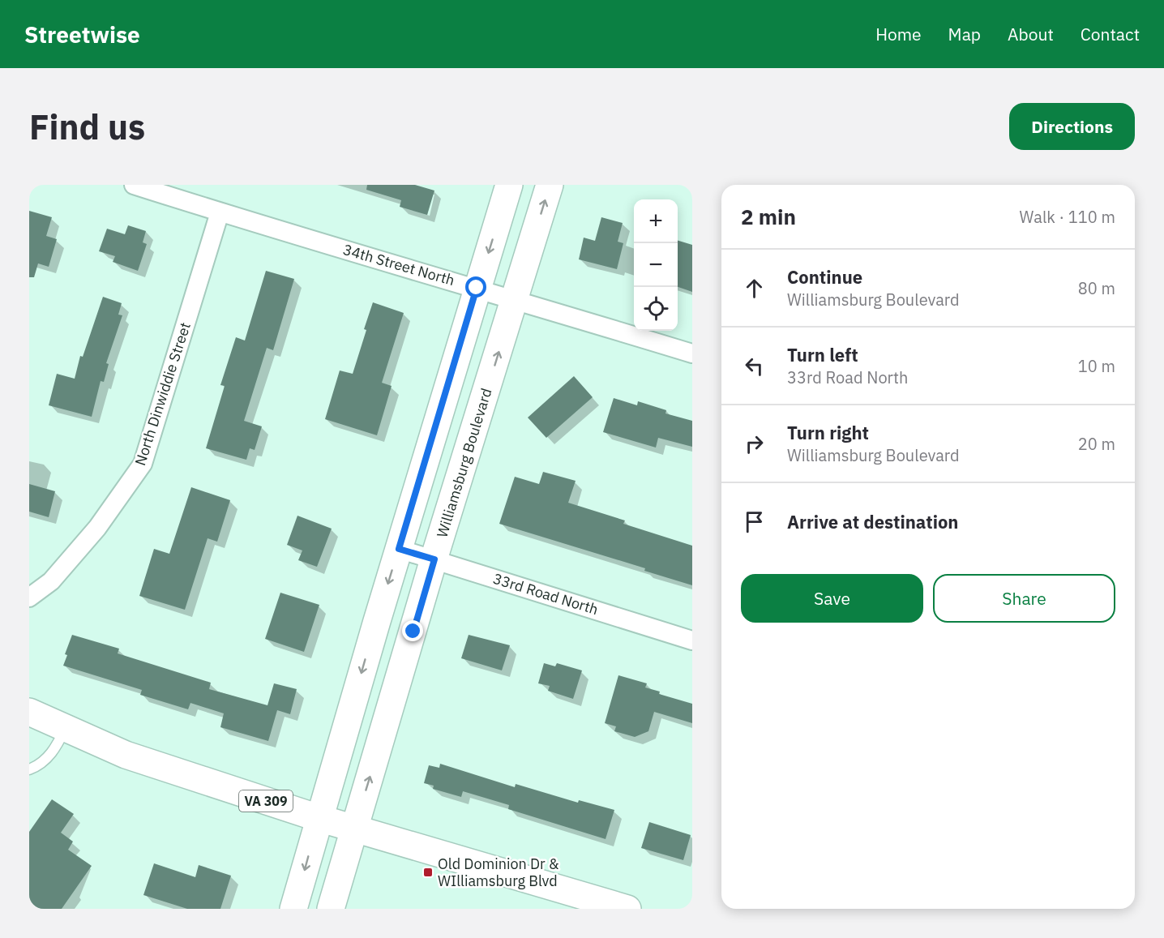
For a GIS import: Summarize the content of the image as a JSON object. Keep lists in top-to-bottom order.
{
  "streets": {
    "main road": ["Williamsburg Boulevard", "VA 309"],
    "street": ["34th Street North", "North Dinwiddie Street", "33rd Road North"]
  },
  "crossings": [
    ["34th Street North", "North Dinwiddie Street"],
    ["34th Street North", "Williamsburg Boulevard"],
    ["Williamsburg Boulevard", "33rd Road North"],
    ["Williamsburg Boulevard", "VA 309"]
  ],
  "places": {
    "transit": ["Old Dominion Dr & WIlliamsburg Blvd"]
  },
  "page": {
    "header": "Streetwise",
    "nav": [
      "Home",
      "Map",
      "About",
      "Contact"
    ],
    "buttons": [
      "Directions",
      ["Save", "Share"]
    ],
    "title": "Find us",
    "heading": ["2 min", "Walk · 110 m"],
    "map_buttons": ["+", "−"],
    "list": [
      ["Continue", "Williamsburg Boulevard", "80 m"],
      ["Turn left", "33rd Road North", "10 m"],
      ["Turn right", "Williamsburg Boulevard", "20 m"],
      "Arrive at destination"
    ]
  }
}
